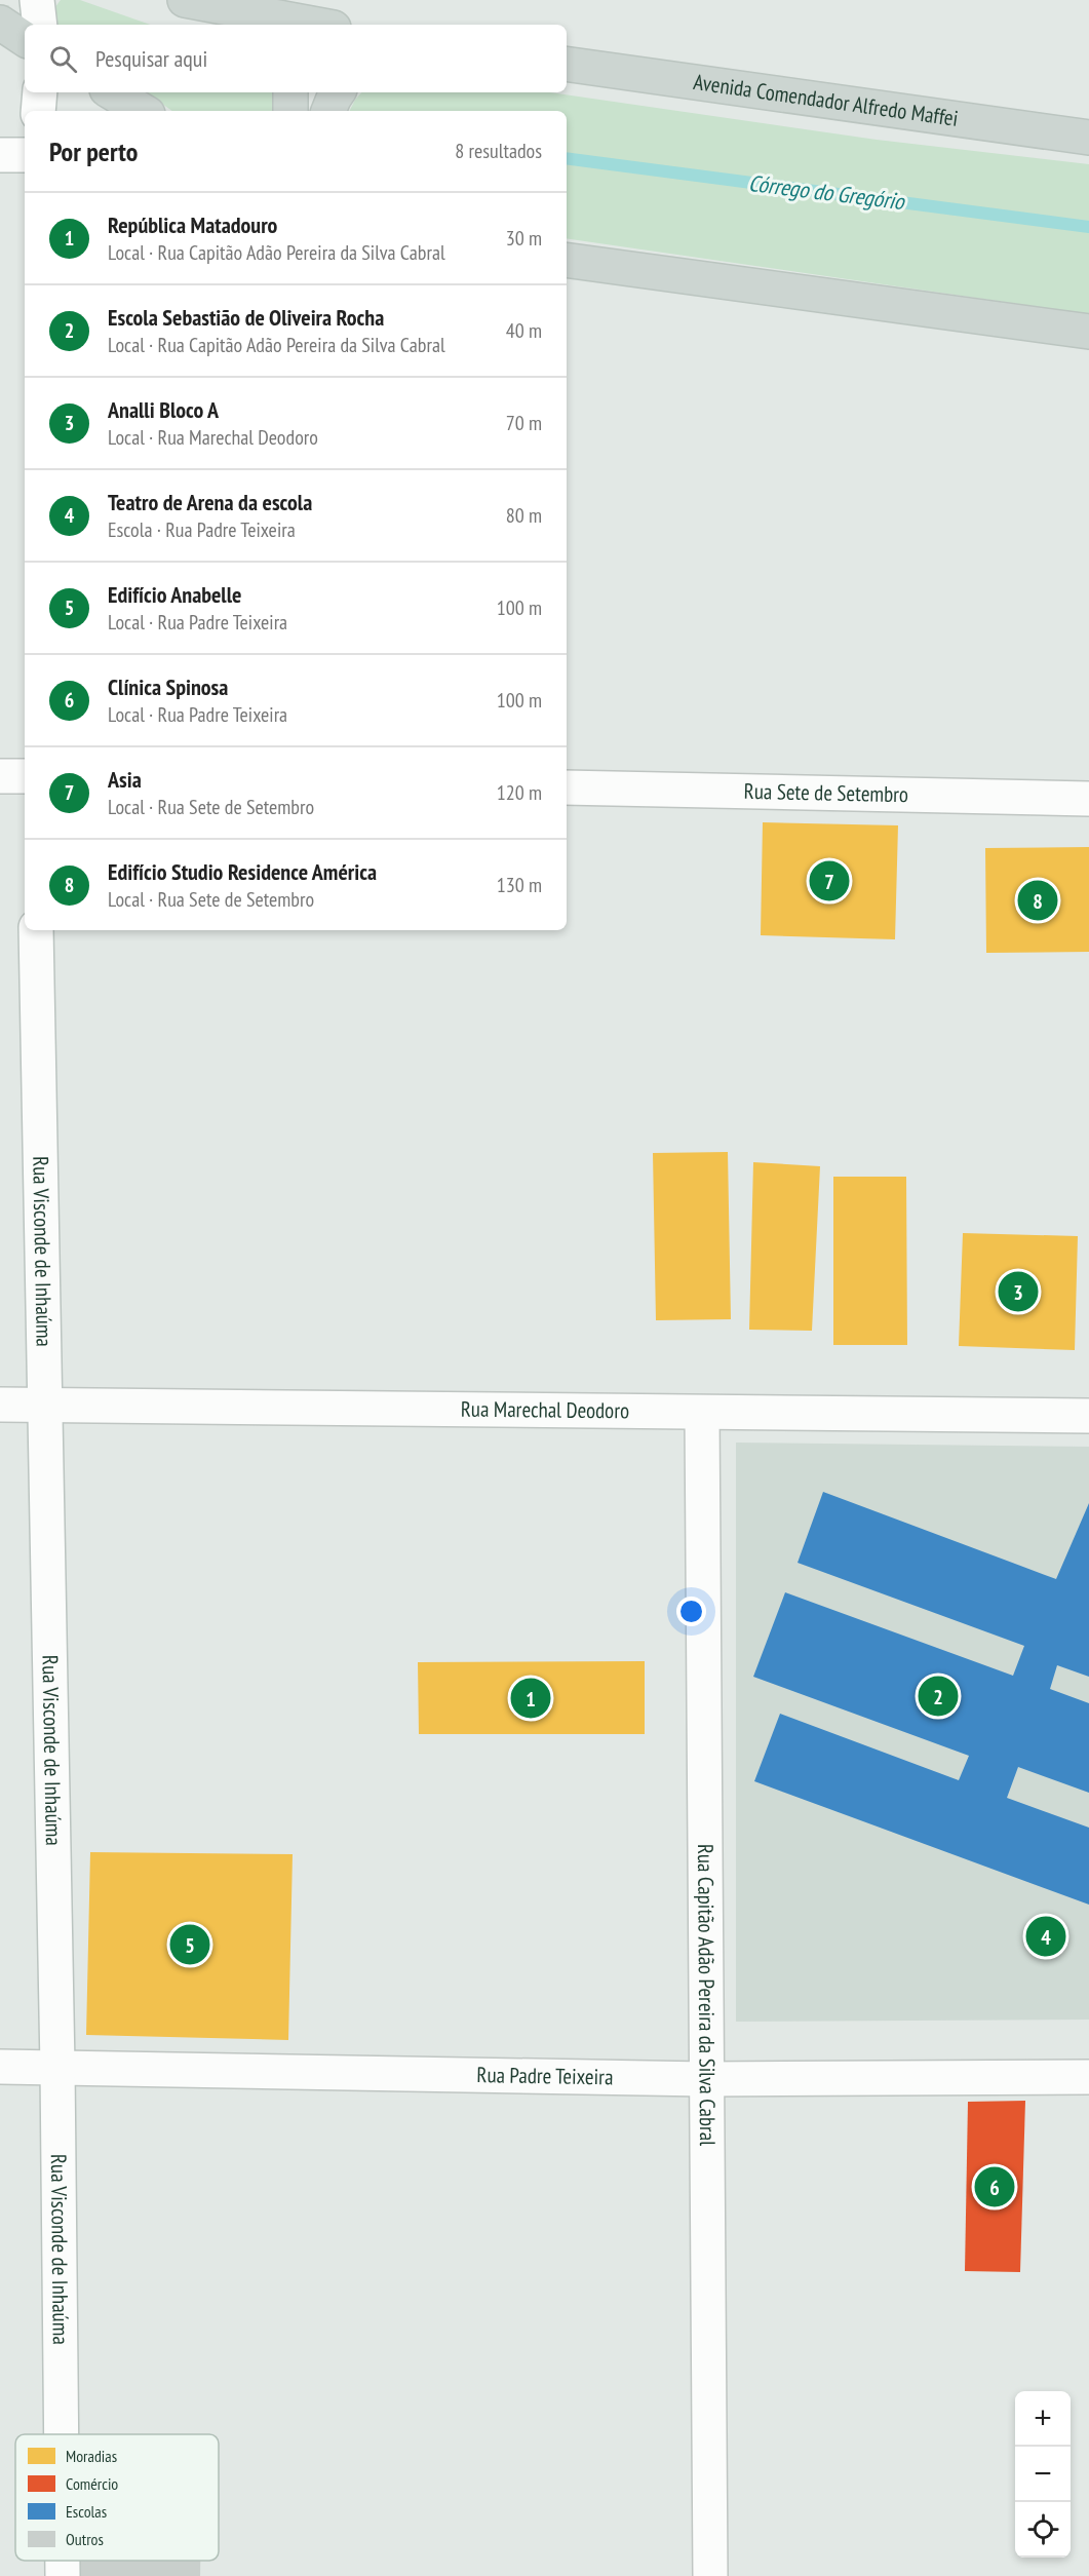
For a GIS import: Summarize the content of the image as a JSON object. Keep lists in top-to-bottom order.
{
  "streets": {
    "main road": ["Avenida Comendador Alfredo Maffei"],
    "street": [
      "Rua Sete de Setembro",
      "Rua Visconde de Inhaúma",
      "Rua Marechal Deodoro",
      "Rua Capitão Adão Pereira da Silva Cabral",
      "Rua Padre Teixeira"
    ]
  },
  "crossings": [
    ["Rua Visconde de Inhaúma", "Rua Marechal Deodoro"],
    ["Rua Visconde de Inhaúma", "Rua Padre Teixeira"],
    ["Rua Marechal Deodoro", "Rua Capitão Adão Pereira da Silva Cabral"],
    ["Rua Capitão Adão Pereira da Silva Cabral", "Rua Padre Teixeira"]
  ],
  "water": ["Córrego do Gregório"],
  "legend": [
    "Moradias",
    "Comércio",
    "Escolas",
    "Outros"
  ],
  "page": {
    "search": "Pesquisar aqui",
    "heading": ["Por perto", "8 resultados"],
    "list": [
      {
        "mark": "1",
        "name": "República Matadouro",
        "note": "Local · Rua Capitão Adão Pereira da Silva Cabral",
        "value": "30 m"
      },
      {
        "mark": "2",
        "name": "Escola Sebastião de Oliveira Rocha",
        "note": "Local · Rua Capitão Adão Pereira da Silva Cabral",
        "value": "40 m"
      },
      {
        "mark": "3",
        "name": "Analli Bloco A",
        "note": "Local · Rua Marechal Deodoro",
        "value": "70 m"
      },
      {
        "mark": "4",
        "name": "Teatro de Arena da escola",
        "note": "Escola · Rua Padre Teixeira",
        "value": "80 m"
      },
      {
        "mark": "5",
        "name": "Edifício Anabelle",
        "note": "Local · Rua Padre Teixeira",
        "value": "100 m"
      },
      {
        "mark": "6",
        "name": "Clínica Spinosa",
        "note": "Local · Rua Padre Teixeira",
        "value": "100 m"
      },
      {
        "mark": "7",
        "name": "Asia",
        "note": "Local · Rua Sete de Setembro",
        "value": "120 m"
      },
      {
        "mark": "8",
        "name": "Edifício Studio Residence América",
        "note": "Local · Rua Sete de Setembro",
        "value": "130 m"
      }
    ],
    "pins": [
      "7",
      "8",
      "3",
      "2",
      "1",
      "4",
      "5",
      "6"
    ],
    "map_buttons": ["+", "−"]
  }
}
